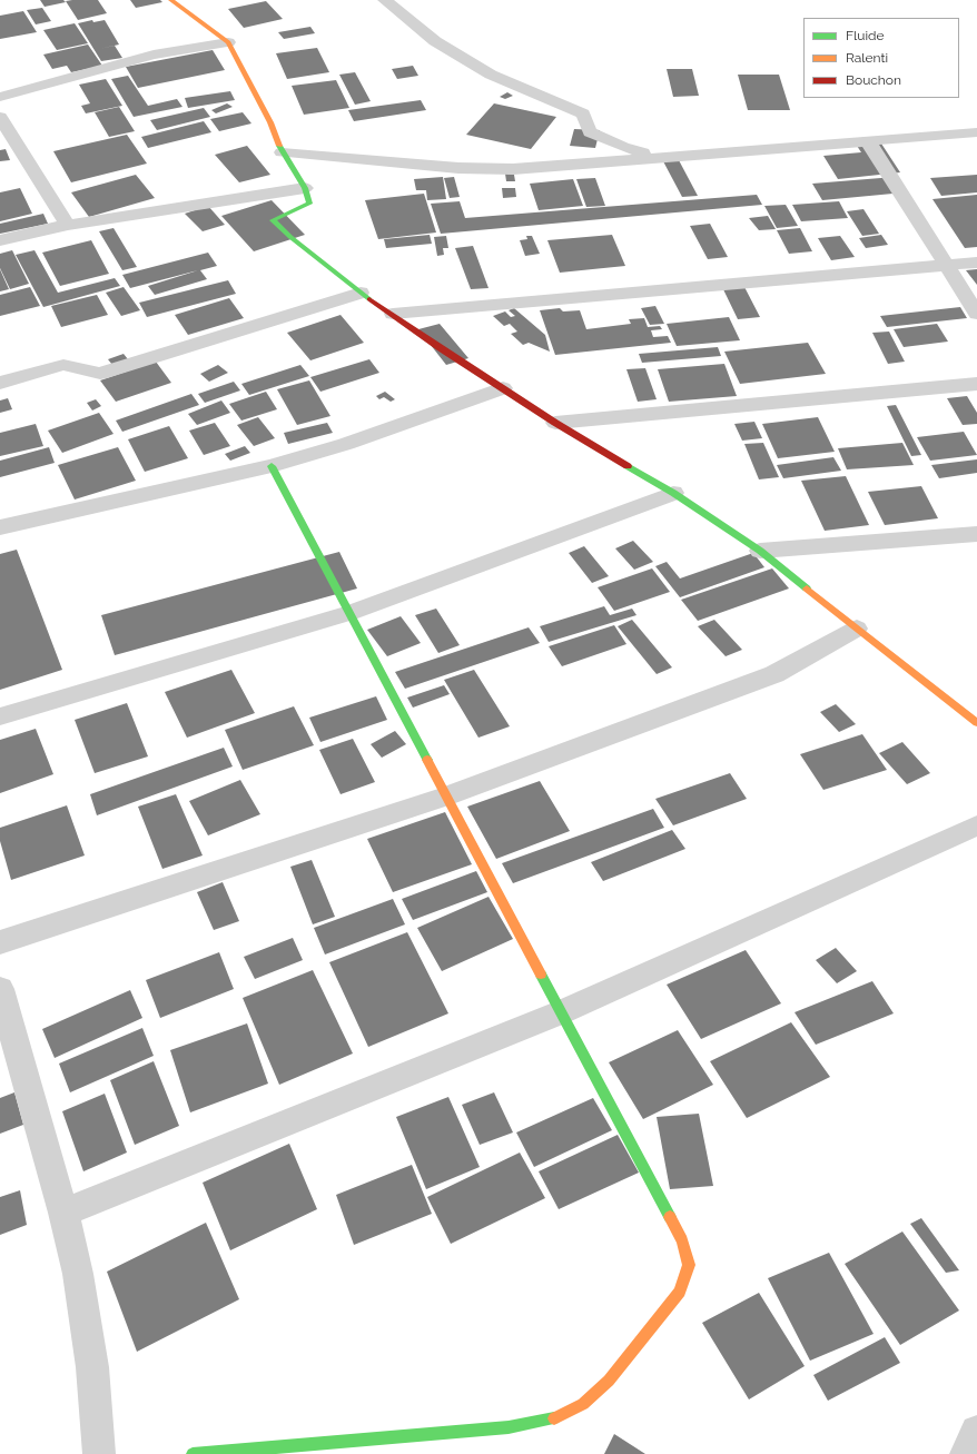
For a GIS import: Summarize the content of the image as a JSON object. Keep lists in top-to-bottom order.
{
  "legend": ["Fluide", "Ralenti", "Bouchon"]
}
